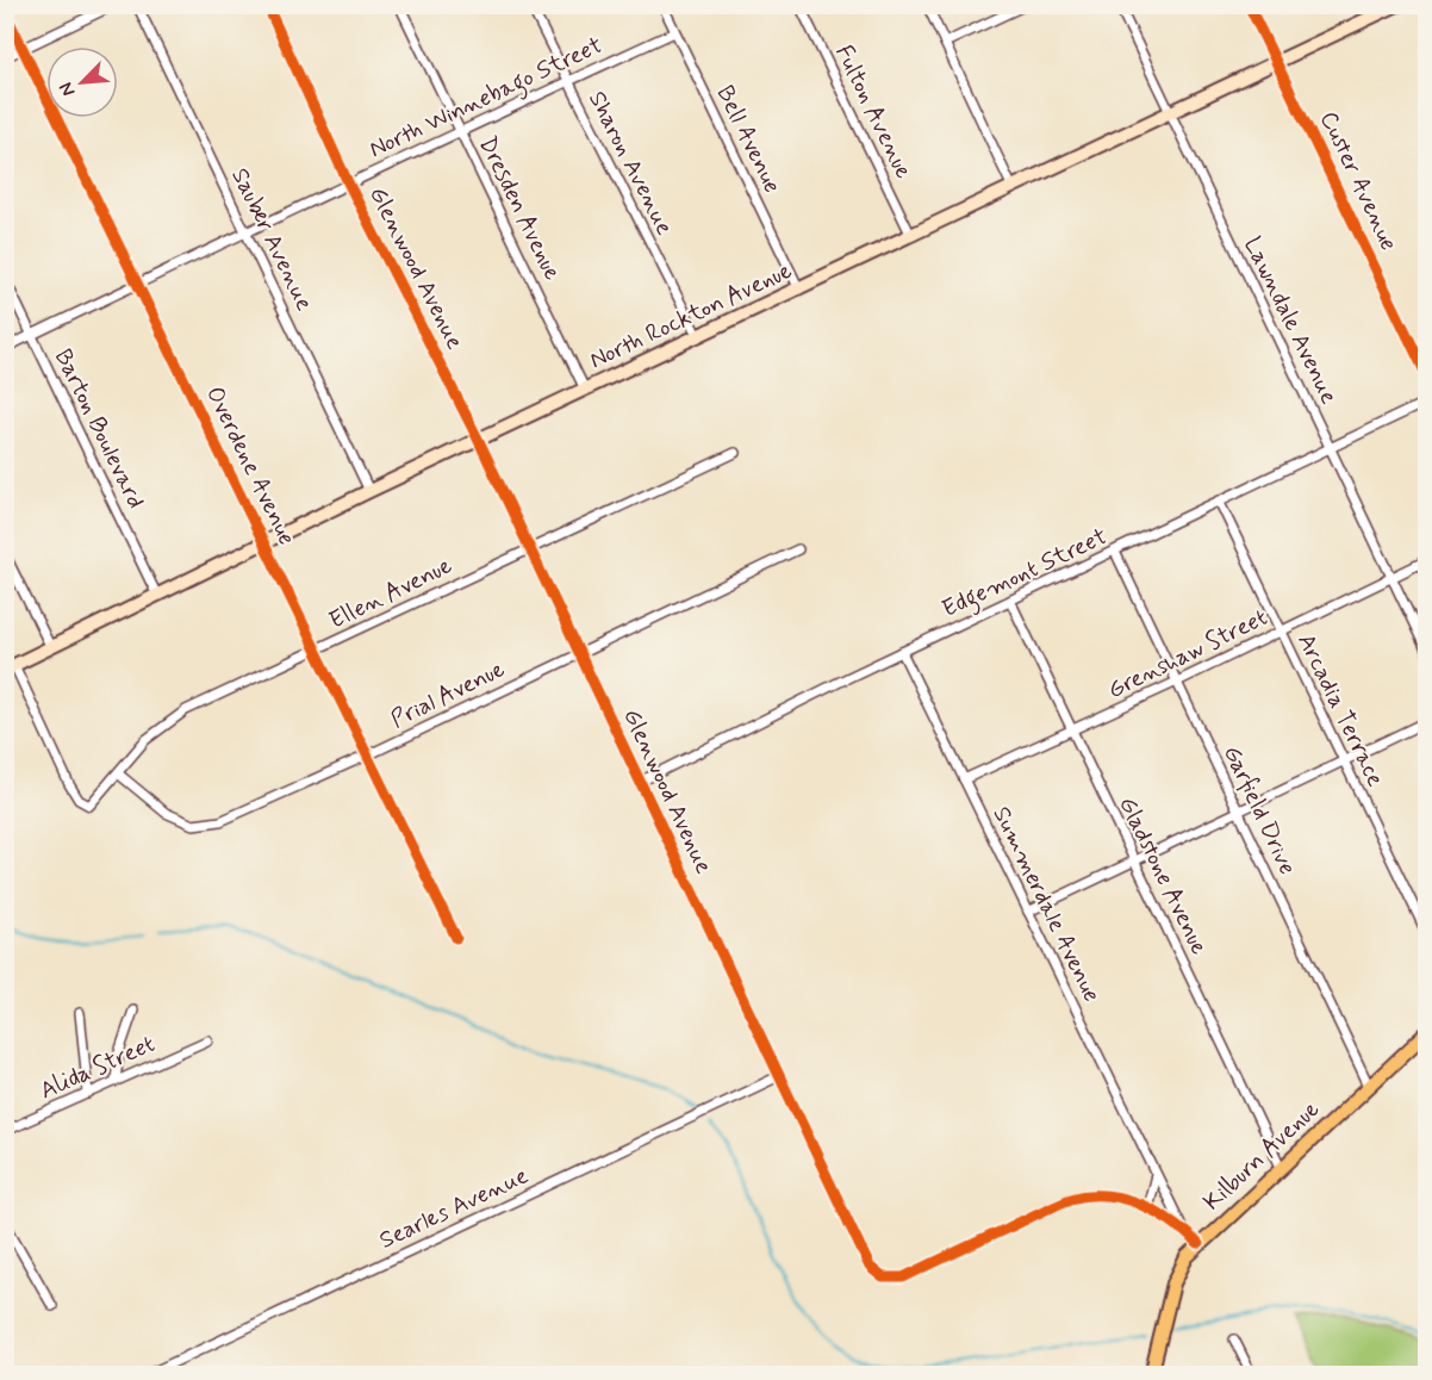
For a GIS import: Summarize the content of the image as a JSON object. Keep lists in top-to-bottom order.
{
  "streets": {
    "main road": ["North Rockton Avenue", "Kilburn Avenue"],
    "street": [
      "North Winnebago Street",
      "Fulton Avenue",
      "Bell Avenue",
      "Sharon Avenue",
      "Custer Avenue",
      "Dresden Avenue",
      "Sauber Avenue",
      "Glenwood Avenue",
      "Lawndale Avenue",
      "Barton Boulevard",
      "Overdene Avenue",
      "Edgemont Street",
      "Ellen Avenue",
      "Grenshaw Street",
      "Prial Avenue",
      "Arcadia Terrace",
      "Garfield Drive",
      "Gladstone Avenue",
      "Summerdale Avenue",
      "Alida Street",
      "Searles Avenue"
    ]
  },
  "crossings": [
    ["North Winnebago Street", "Bell Avenue"],
    ["North Winnebago Street", "Sharon Avenue"],
    ["North Winnebago Street", "Dresden Avenue"],
    ["North Winnebago Street", "Sauber Avenue"],
    ["North Winnebago Street", "Glenwood Avenue"],
    ["North Winnebago Street", "Barton Boulevard"],
    ["North Winnebago Street", "Overdene Avenue"],
    ["Fulton Avenue", "North Rockton Avenue"],
    ["Bell Avenue", "North Rockton Avenue"],
    ["Sharon Avenue", "North Rockton Avenue"],
    ["Custer Avenue", "North Rockton Avenue"],
    ["Dresden Avenue", "North Rockton Avenue"],
    ["Sauber Avenue", "North Rockton Avenue"],
    ["Glenwood Avenue", "North Rockton Avenue"],
    ["Glenwood Avenue", "Edgemont Street"],
    ["Glenwood Avenue", "Ellen Avenue"],
    ["Glenwood Avenue", "Prial Avenue"],
    ["Glenwood Avenue", "Summerdale Avenue"],
    ["Glenwood Avenue", "Kilburn Avenue"],
    ["Glenwood Avenue", "Searles Avenue"],
    ["North Rockton Avenue", "Lawndale Avenue"],
    ["North Rockton Avenue", "Barton Boulevard"],
    ["North Rockton Avenue", "Overdene Avenue"],
    ["North Rockton Avenue", "Ellen Avenue"],
    ["Lawndale Avenue", "Edgemont Street"],
    ["Lawndale Avenue", "Grenshaw Street"],
    ["Overdene Avenue", "Ellen Avenue"],
    ["Overdene Avenue", "Prial Avenue"],
    ["Edgemont Street", "Arcadia Terrace"],
    ["Edgemont Street", "Garfield Drive"],
    ["Edgemont Street", "Gladstone Avenue"],
    ["Edgemont Street", "Summerdale Avenue"],
    ["Ellen Avenue", "Prial Avenue"],
    ["Grenshaw Street", "Arcadia Terrace"],
    ["Grenshaw Street", "Garfield Drive"],
    ["Grenshaw Street", "Gladstone Avenue"],
    ["Grenshaw Street", "Summerdale Avenue"],
    ["Garfield Drive", "Kilburn Avenue"],
    ["Gladstone Avenue", "Kilburn Avenue"]
  ],
  "north": "bottom left"
}
